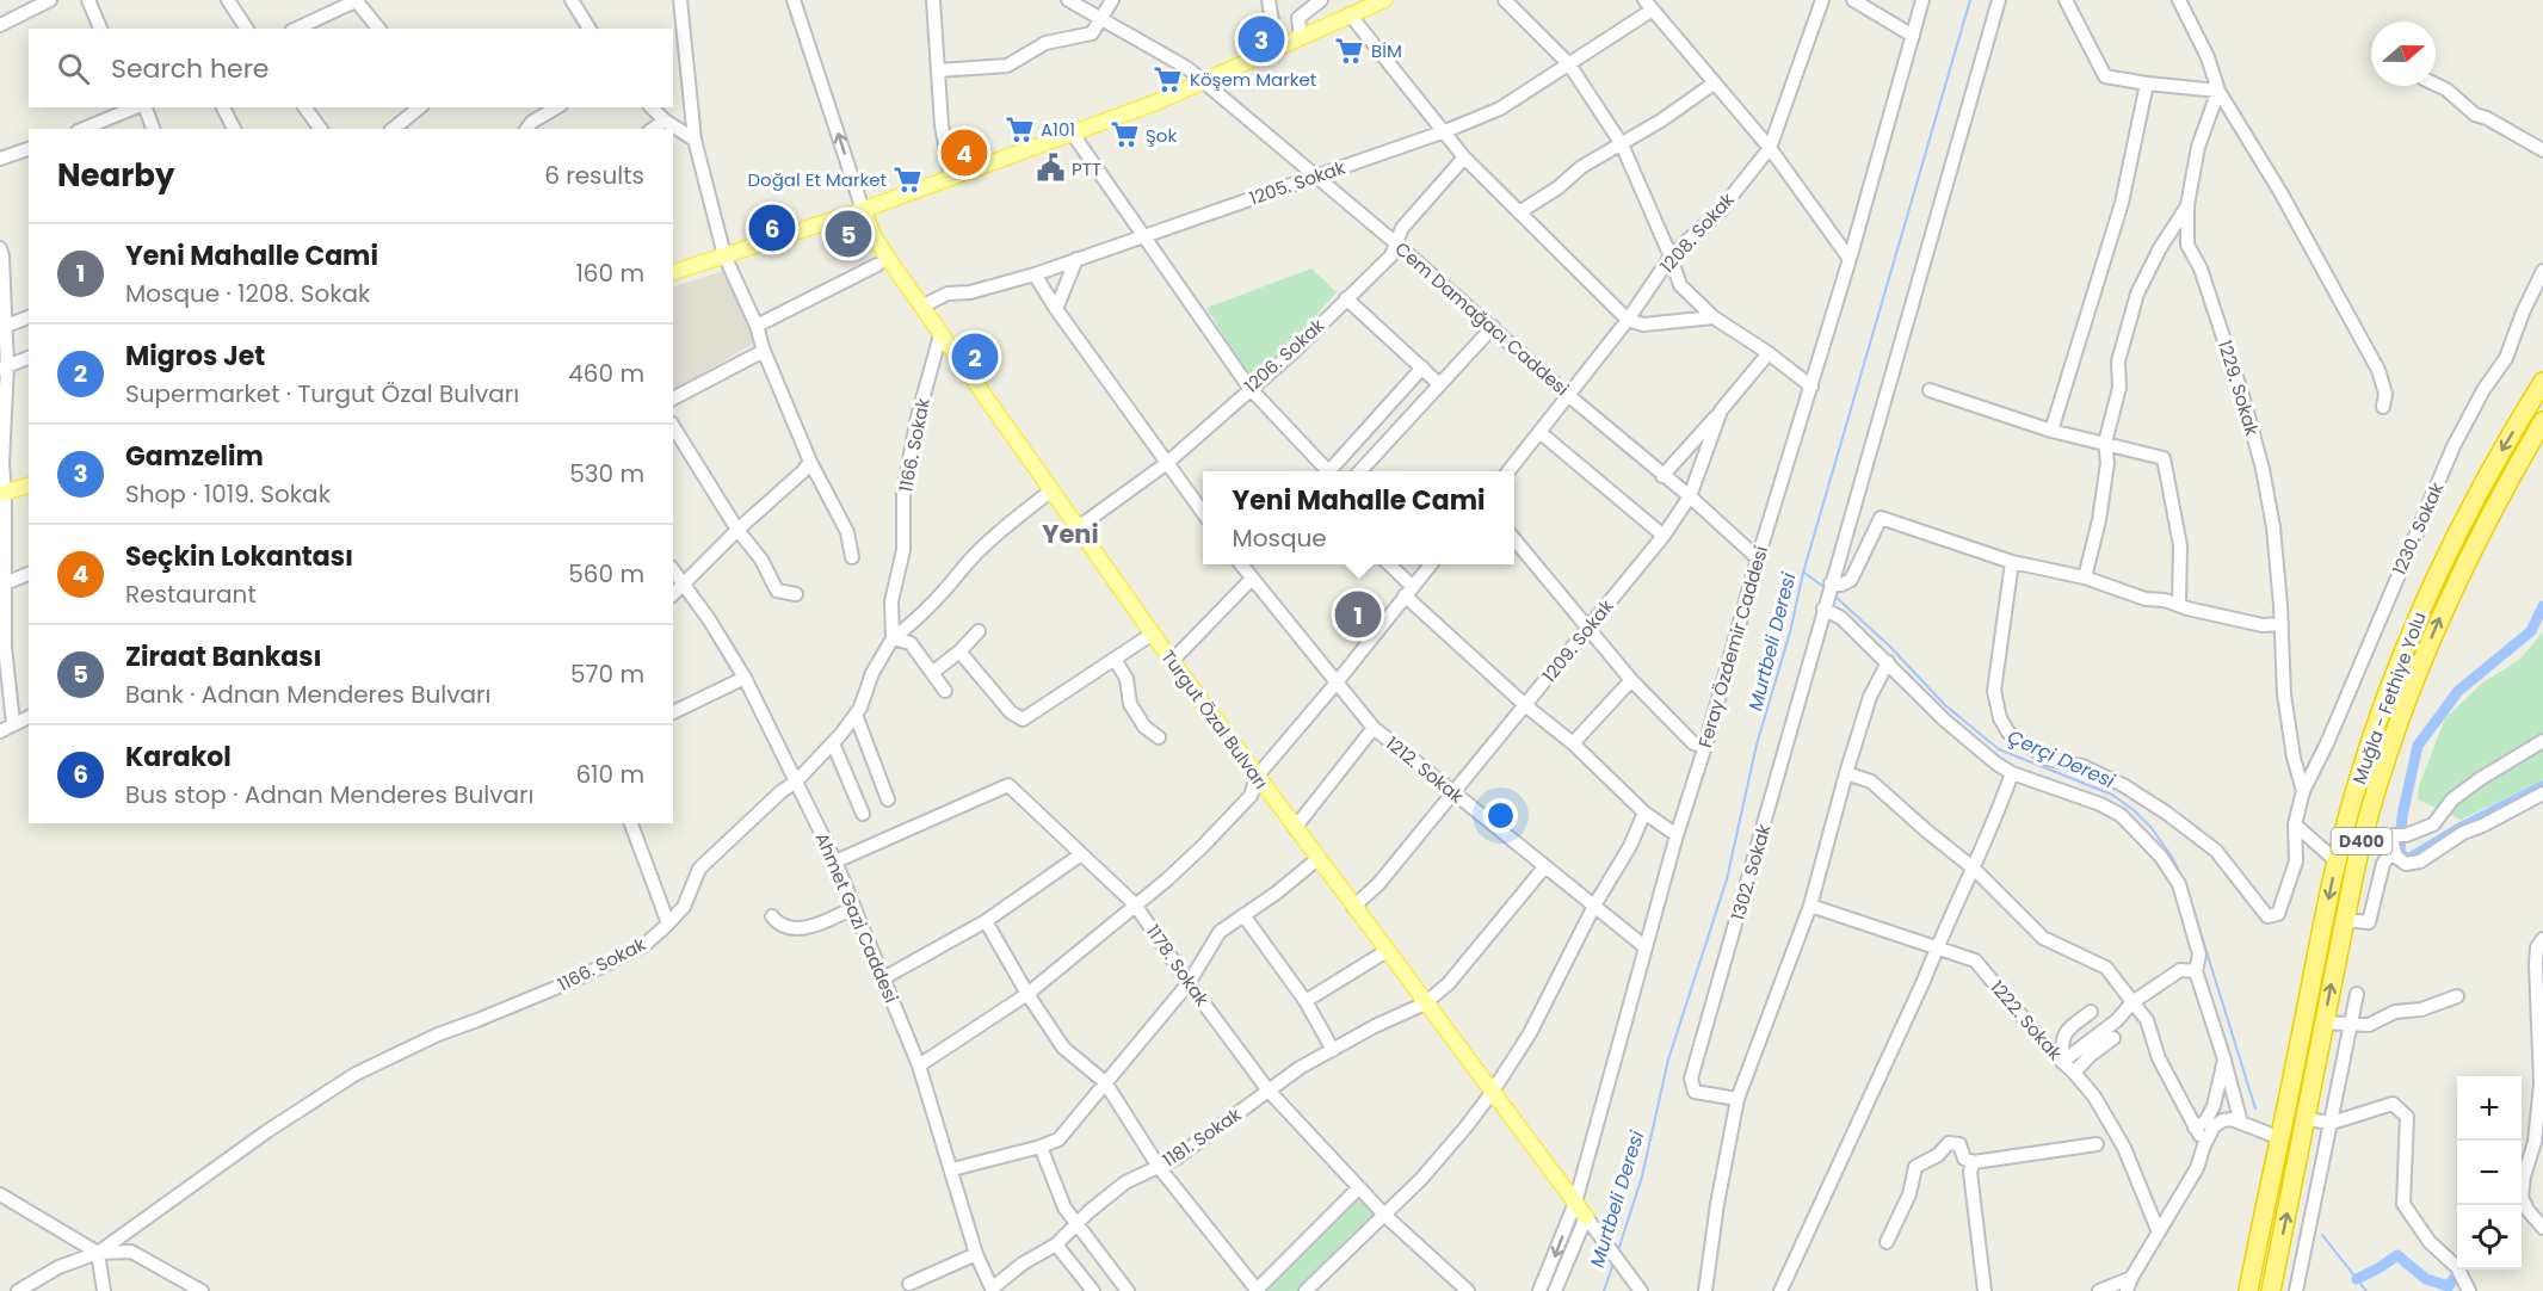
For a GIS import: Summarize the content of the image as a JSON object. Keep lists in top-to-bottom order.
{
  "streets": {
    "highway": ["Muğla - Fethiye Yolu", "D400"],
    "main road": ["Turgut Özal Bulvarı"],
    "street": [
      "1205. Sokak",
      "1208. Sokak",
      "Cem Damağacı Caddesi",
      "1206. Sokak",
      "1229. Sokak",
      "1166. Sokak",
      "1230. Sokak",
      "1209. Sokak",
      "Feray Özdemir Caddesi",
      "1212. Sokak",
      "1302. Sokak",
      "Ahmet Gazi Caddesi",
      "1178. Sokak",
      "1222. Sokak",
      "1181. Sokak"
    ]
  },
  "crossings": [
    ["1205. Sokak", "Cem Damağacı Caddesi"],
    ["1205. Sokak", "Turgut Özal Bulvarı"],
    ["1208. Sokak", "Cem Damağacı Caddesi"],
    ["Cem Damağacı Caddesi", "1206. Sokak"],
    ["Cem Damağacı Caddesi", "1209. Sokak"],
    ["Cem Damağacı Caddesi", "Feray Özdemir Caddesi"],
    ["1206. Sokak", "Turgut Özal Bulvarı"],
    ["1229. Sokak", "1230. Sokak"],
    ["1166. Sokak", "Turgut Özal Bulvarı"],
    ["1166. Sokak", "Ahmet Gazi Caddesi"],
    ["1209. Sokak", "Turgut Özal Bulvarı"],
    ["1209. Sokak", "1212. Sokak"],
    ["Feray Özdemir Caddesi", "Turgut Özal Bulvarı"],
    ["Feray Özdemir Caddesi", "1212. Sokak"],
    ["Turgut Özal Bulvarı", "1181. Sokak"],
    ["1212. Sokak", "1181. Sokak"],
    ["Ahmet Gazi Caddesi", "1178. Sokak"],
    ["Ahmet Gazi Caddesi", "1181. Sokak"],
    ["1178. Sokak", "1181. Sokak"]
  ],
  "districts": ["Yeni"],
  "water": ["Murtbeli Deresi", "Çerçi Deresi"],
  "places": {
    "supermarket": [
      "BİM",
      "Köşem Market",
      "A101",
      "Şok",
      "Doğal Et Market"
    ],
    "public building": ["PTT"]
  },
  "north": "right",
  "page": {
    "pins": [
      "3",
      "4",
      "6",
      "5",
      "2",
      "1"
    ],
    "search": "Search here",
    "heading": ["Nearby", "6 results"],
    "list": [
      {
        "mark": "1",
        "name": "Yeni Mahalle Cami",
        "note": "Mosque · 1208. Sokak",
        "value": "160 m"
      },
      {
        "mark": "2",
        "name": "Migros Jet",
        "note": "Supermarket · Turgut Özal Bulvarı",
        "value": "460 m"
      },
      {
        "mark": "3",
        "name": "Gamzelim",
        "note": "Shop · 1019. Sokak",
        "value": "530 m"
      },
      {
        "mark": "4",
        "name": "Seçkin Lokantası",
        "note": "Restaurant",
        "value": "560 m"
      },
      {
        "mark": "5",
        "name": "Ziraat Bankası",
        "note": "Bank · Adnan Menderes Bulvarı",
        "value": "570 m"
      },
      {
        "mark": "6",
        "name": "Karakol",
        "note": "Bus stop · Adnan Menderes Bulvarı",
        "value": "610 m"
      }
    ],
    "popup": ["Yeni Mahalle Cami", "Mosque"],
    "map_buttons": ["+", "−"]
  }
}
